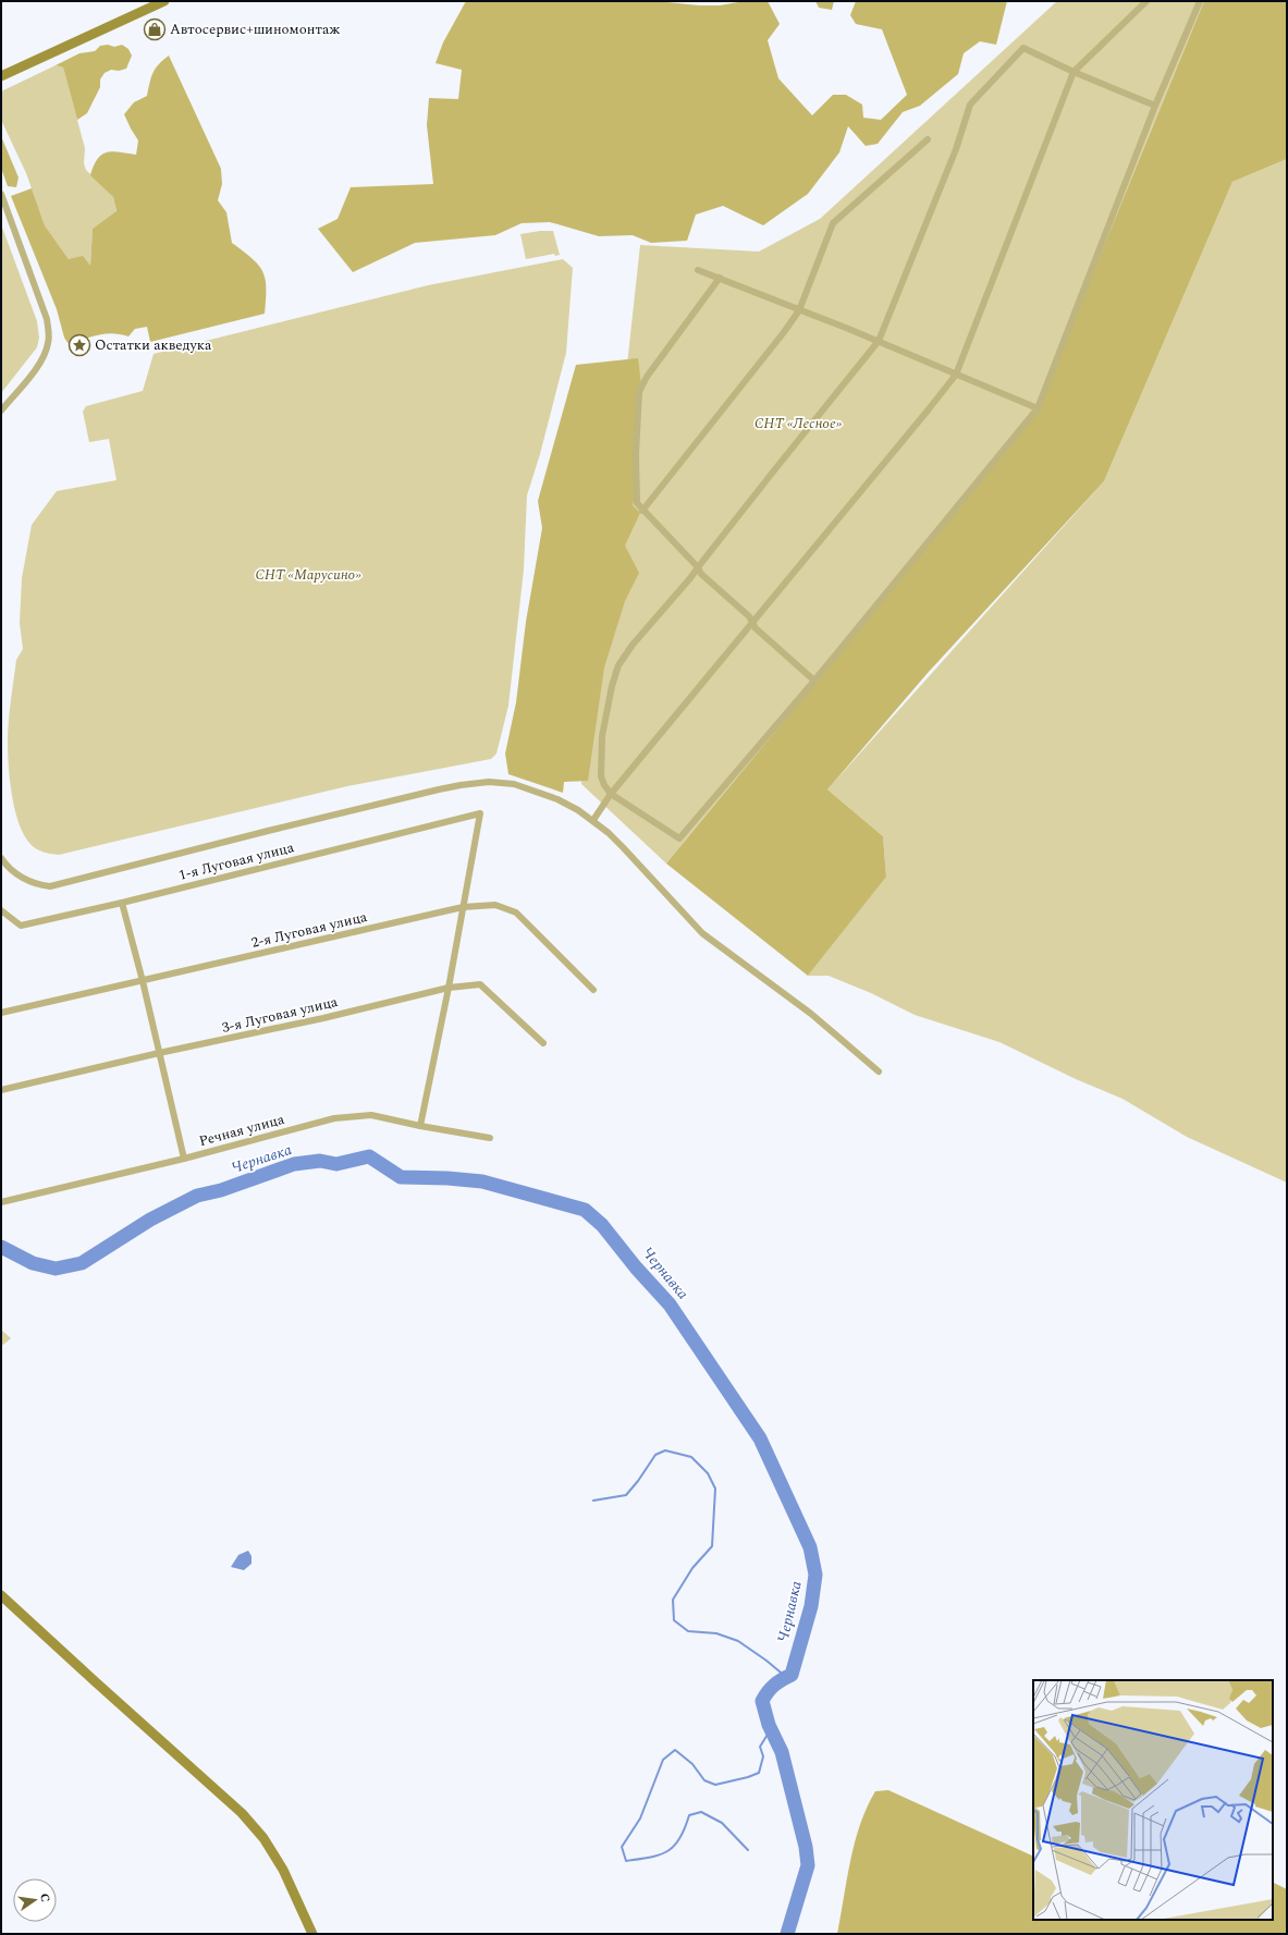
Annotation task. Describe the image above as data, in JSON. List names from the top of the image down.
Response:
{
  "streets": {
    "street": [
      "1-я Луговая улица",
      "2-я Луговая улица",
      "3-я Луговая улица",
      "Речная улица"
    ]
  },
  "crossings": [
    ["1-я Луговая улица", "2-я Луговая улица"]
  ],
  "water": ["Чернавка"],
  "parks": ["СНТ «Лесное»", "СНТ «Марусино»"],
  "places": {
    "shop": ["Автосервис+шиномонтаж"],
    "place": ["Остатки акведука"]
  },
  "north": "right"
}
